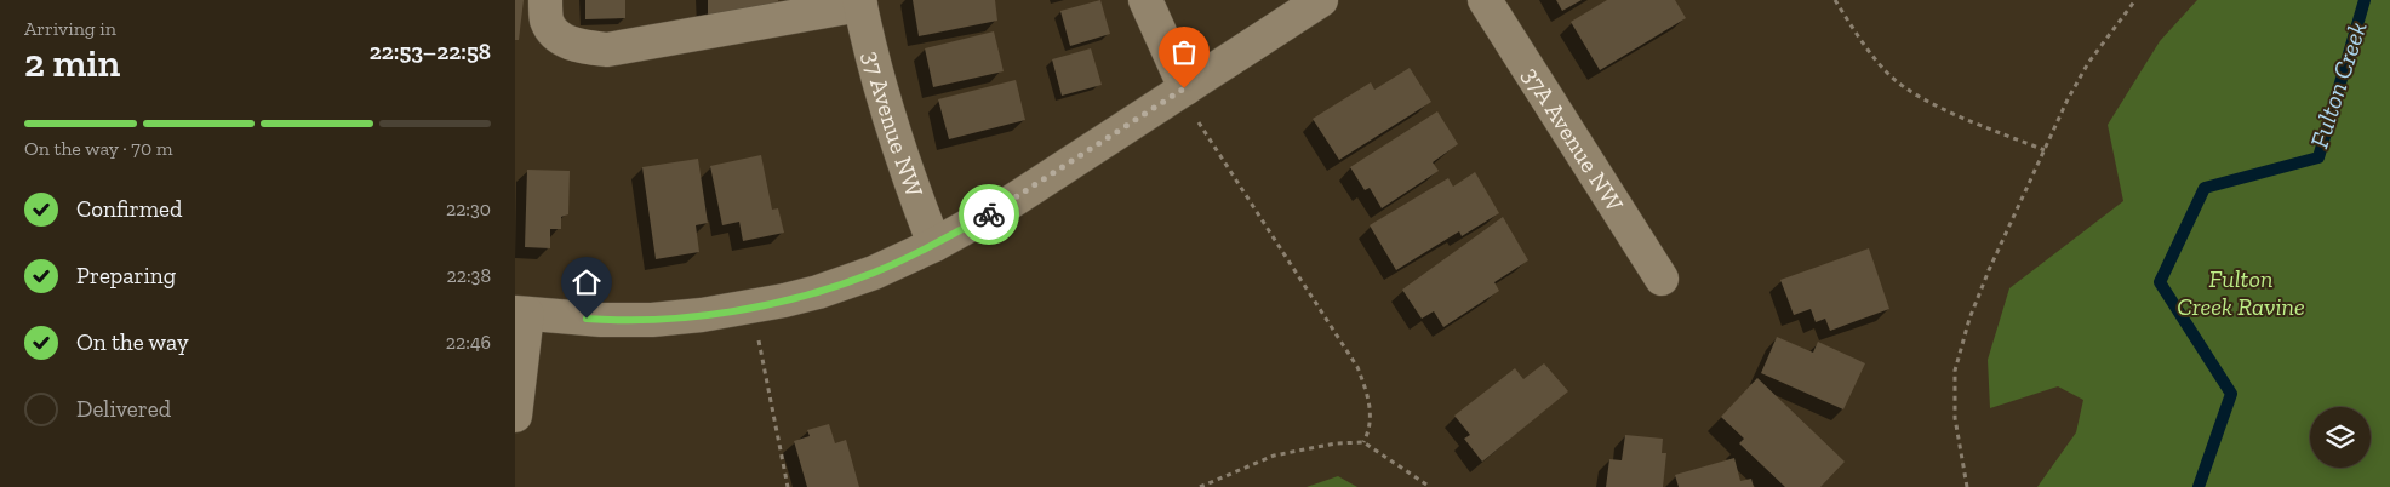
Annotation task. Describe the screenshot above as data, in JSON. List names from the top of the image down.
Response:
{
  "streets": {
    "street": ["37 Avenue NW", "37A Avenue NW"]
  },
  "water": ["Fulton Creek"],
  "parks": ["Fulton Creek Ravine"],
  "page": {
    "heading": ["2 min", "Arriving in", "22:53–22:58"],
    "bar": "On the way · 70 m",
    "list": [
      ["Confirmed", "22:30"],
      ["Preparing", "22:38"],
      ["On the way", "22:46"],
      "Delivered"
    ]
  }
}
